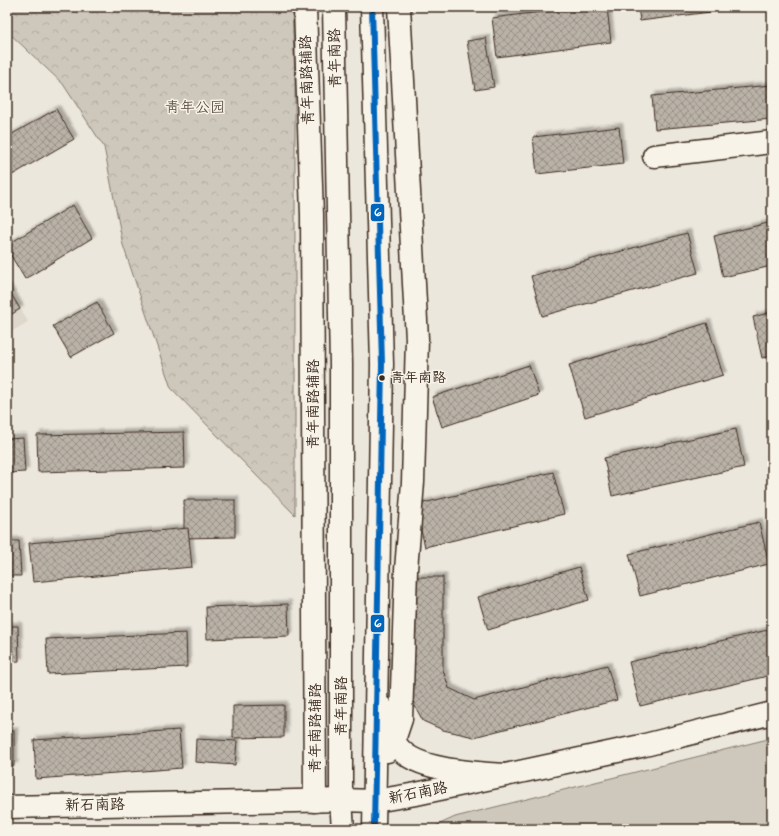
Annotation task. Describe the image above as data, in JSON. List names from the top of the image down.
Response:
{
  "streets": {
    "main road": ["青年南路", "青年南路辅路", "新石南路"]
  },
  "crossings": [
    ["青年南路", "新石南路"],
    ["青年南路辅路", "新石南路"]
  ],
  "parks": ["青年公园"],
  "places": ["青年南路"],
  "lines": ["transit line 6"]
}
